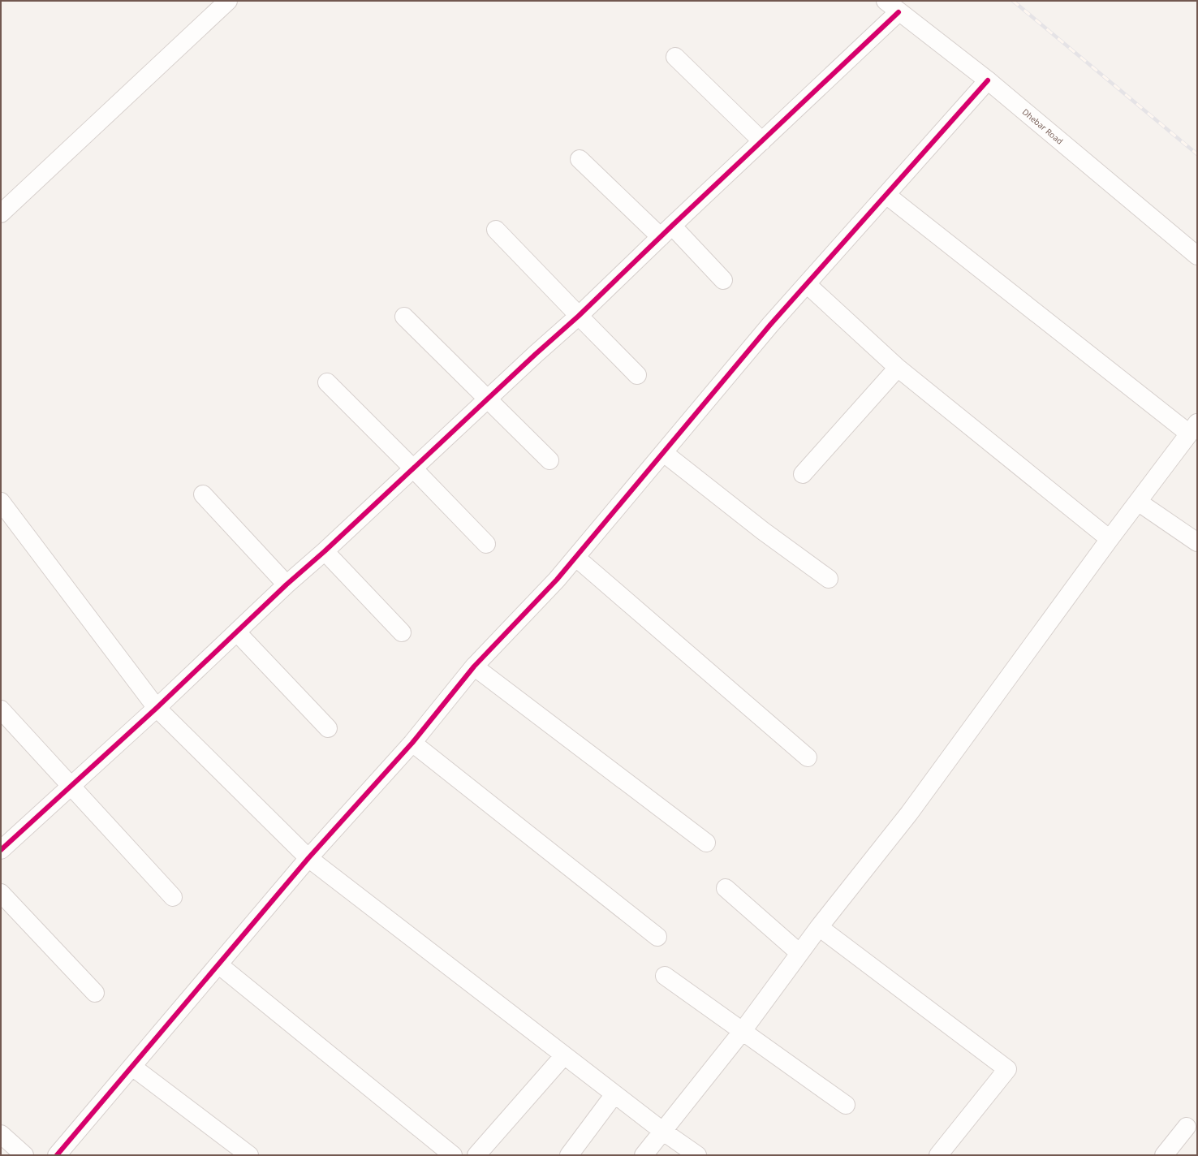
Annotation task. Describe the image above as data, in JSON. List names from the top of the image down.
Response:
{
  "streets": {
    "street": ["Dhebar Road"]
  }
}
